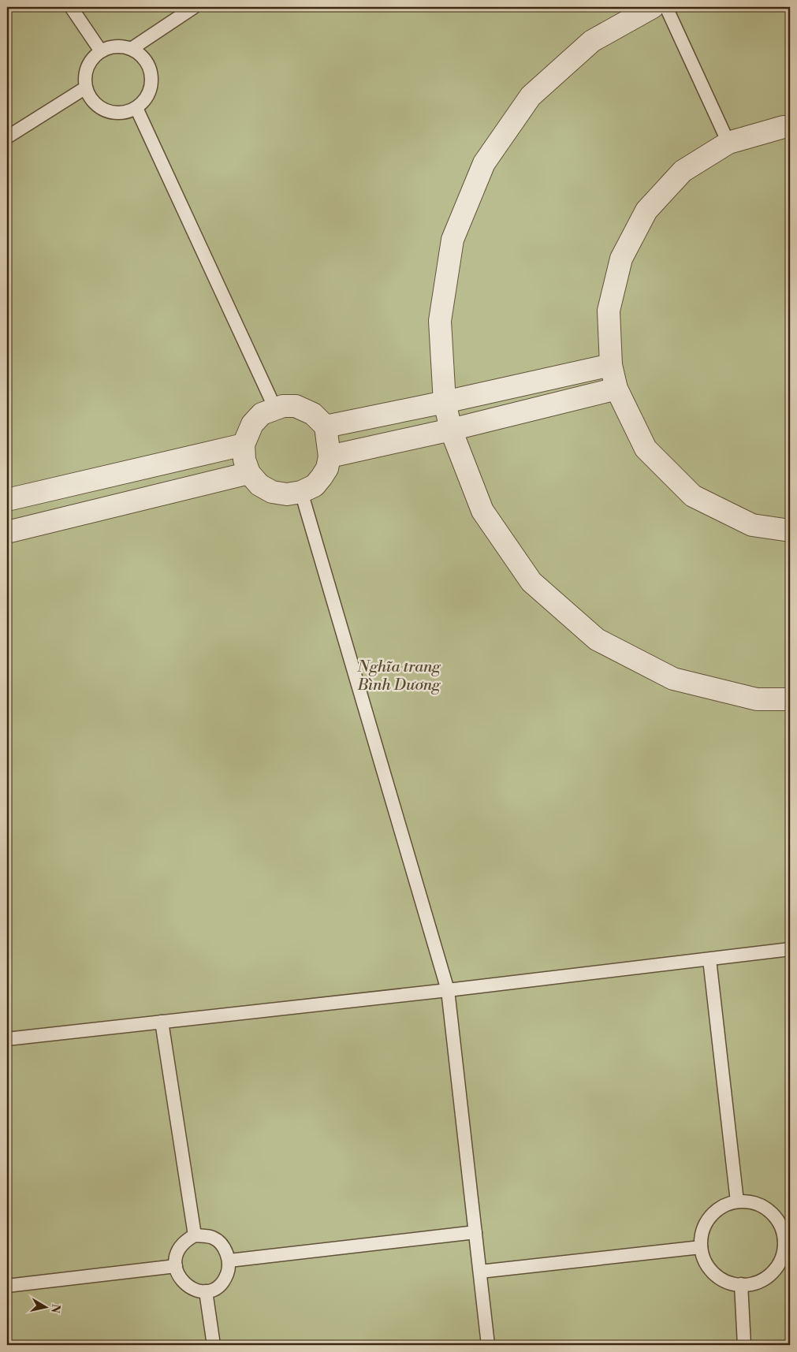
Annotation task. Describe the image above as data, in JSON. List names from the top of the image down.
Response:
{
  "parks": ["Nghĩa trang Bình Dương"],
  "north": "right"
}
